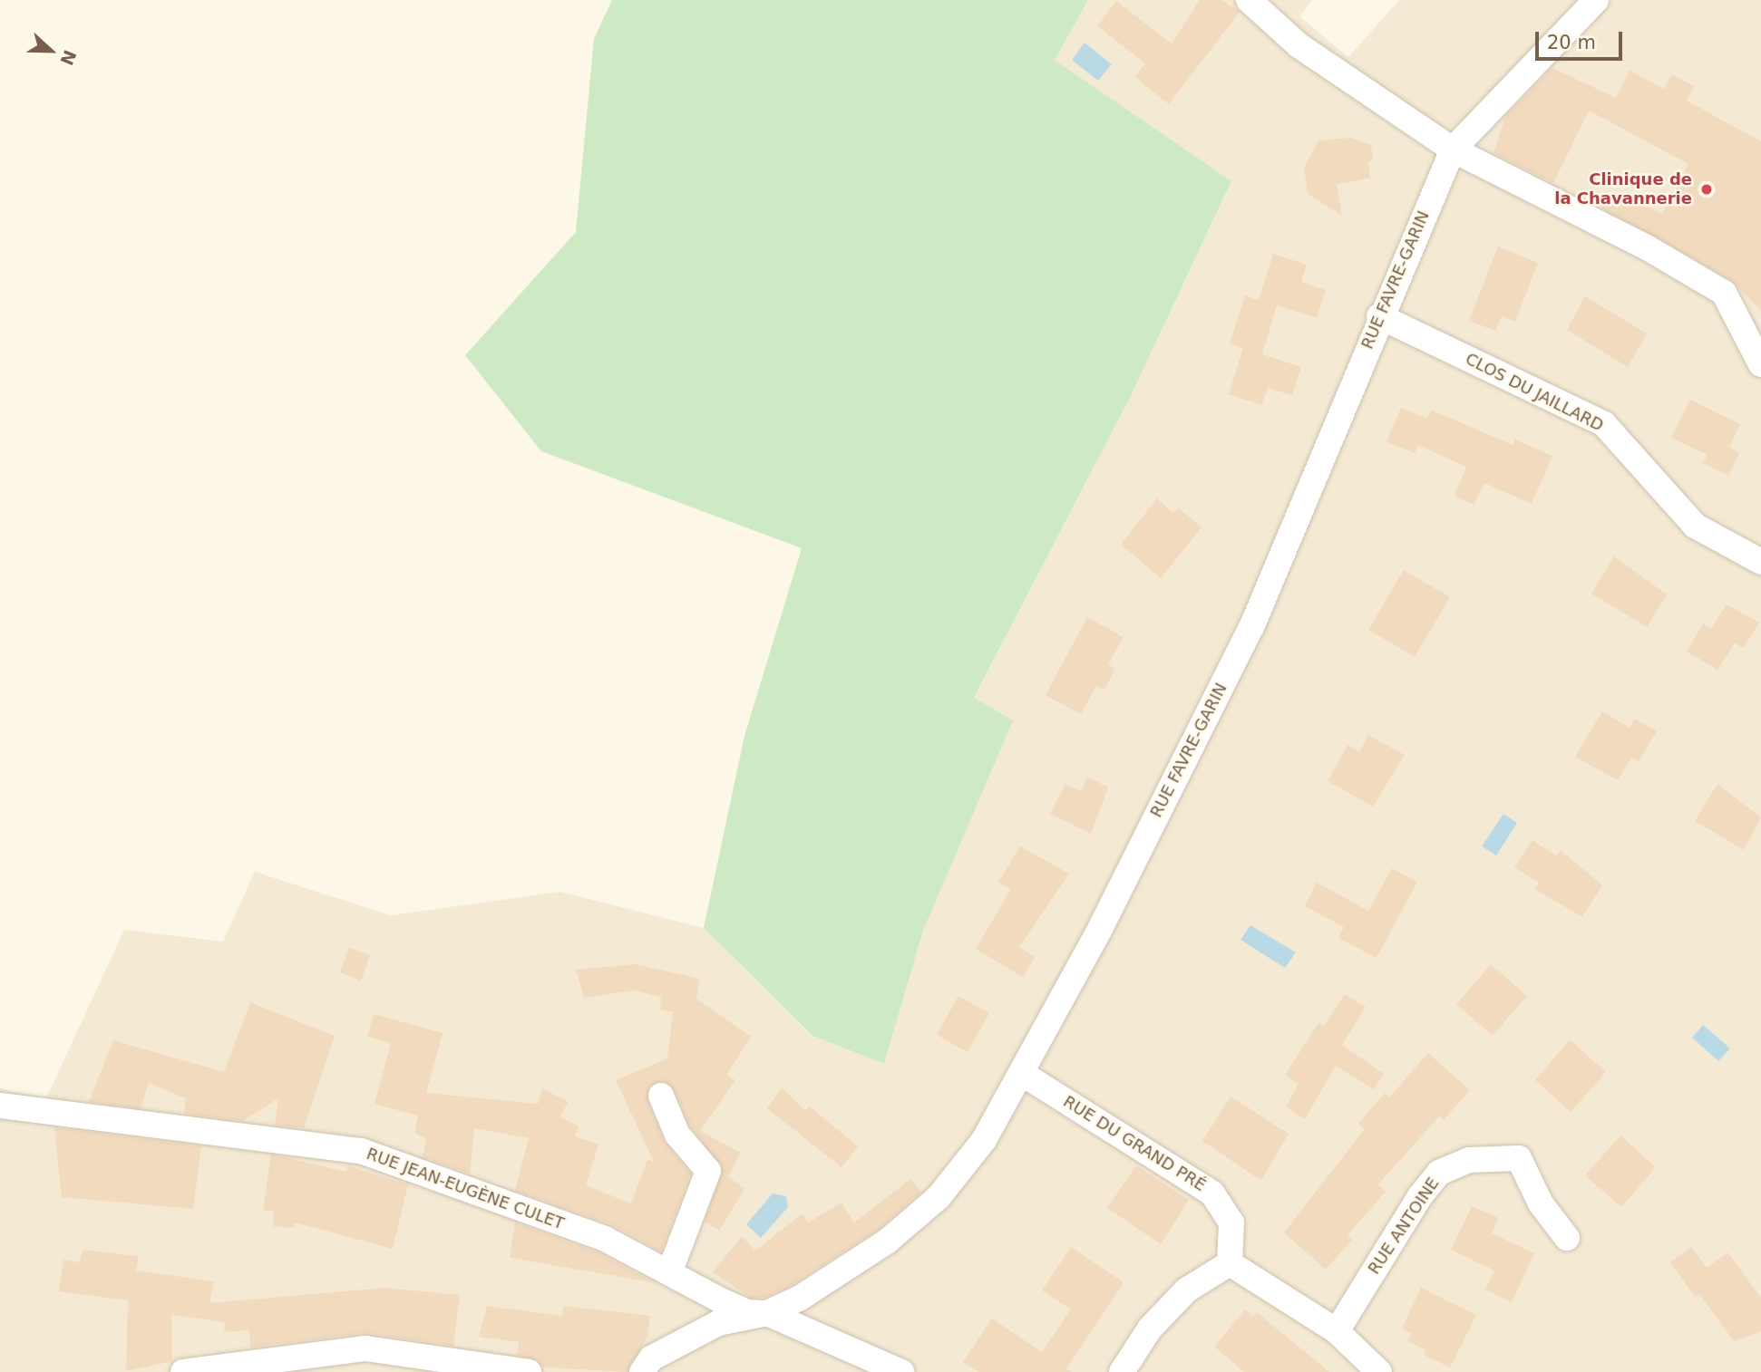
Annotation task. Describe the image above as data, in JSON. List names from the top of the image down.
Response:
{
  "streets": {
    "street": [
      "RUE FAVRE-GARIN",
      "CLOS DU JAILLARD",
      "RUE DU GRAND PRÉ",
      "RUE JEAN-EUGÈNE CULET",
      "RUE ANTOINE"
    ]
  },
  "crossings": [
    ["RUE FAVRE-GARIN", "CLOS DU JAILLARD"],
    ["RUE FAVRE-GARIN", "RUE DU GRAND PRÉ"],
    ["RUE FAVRE-GARIN", "RUE JEAN-EUGÈNE CULET"]
  ],
  "places": ["Clinique de la Chavannerie"],
  "scale_bar": "20 m",
  "north": "right"
}
